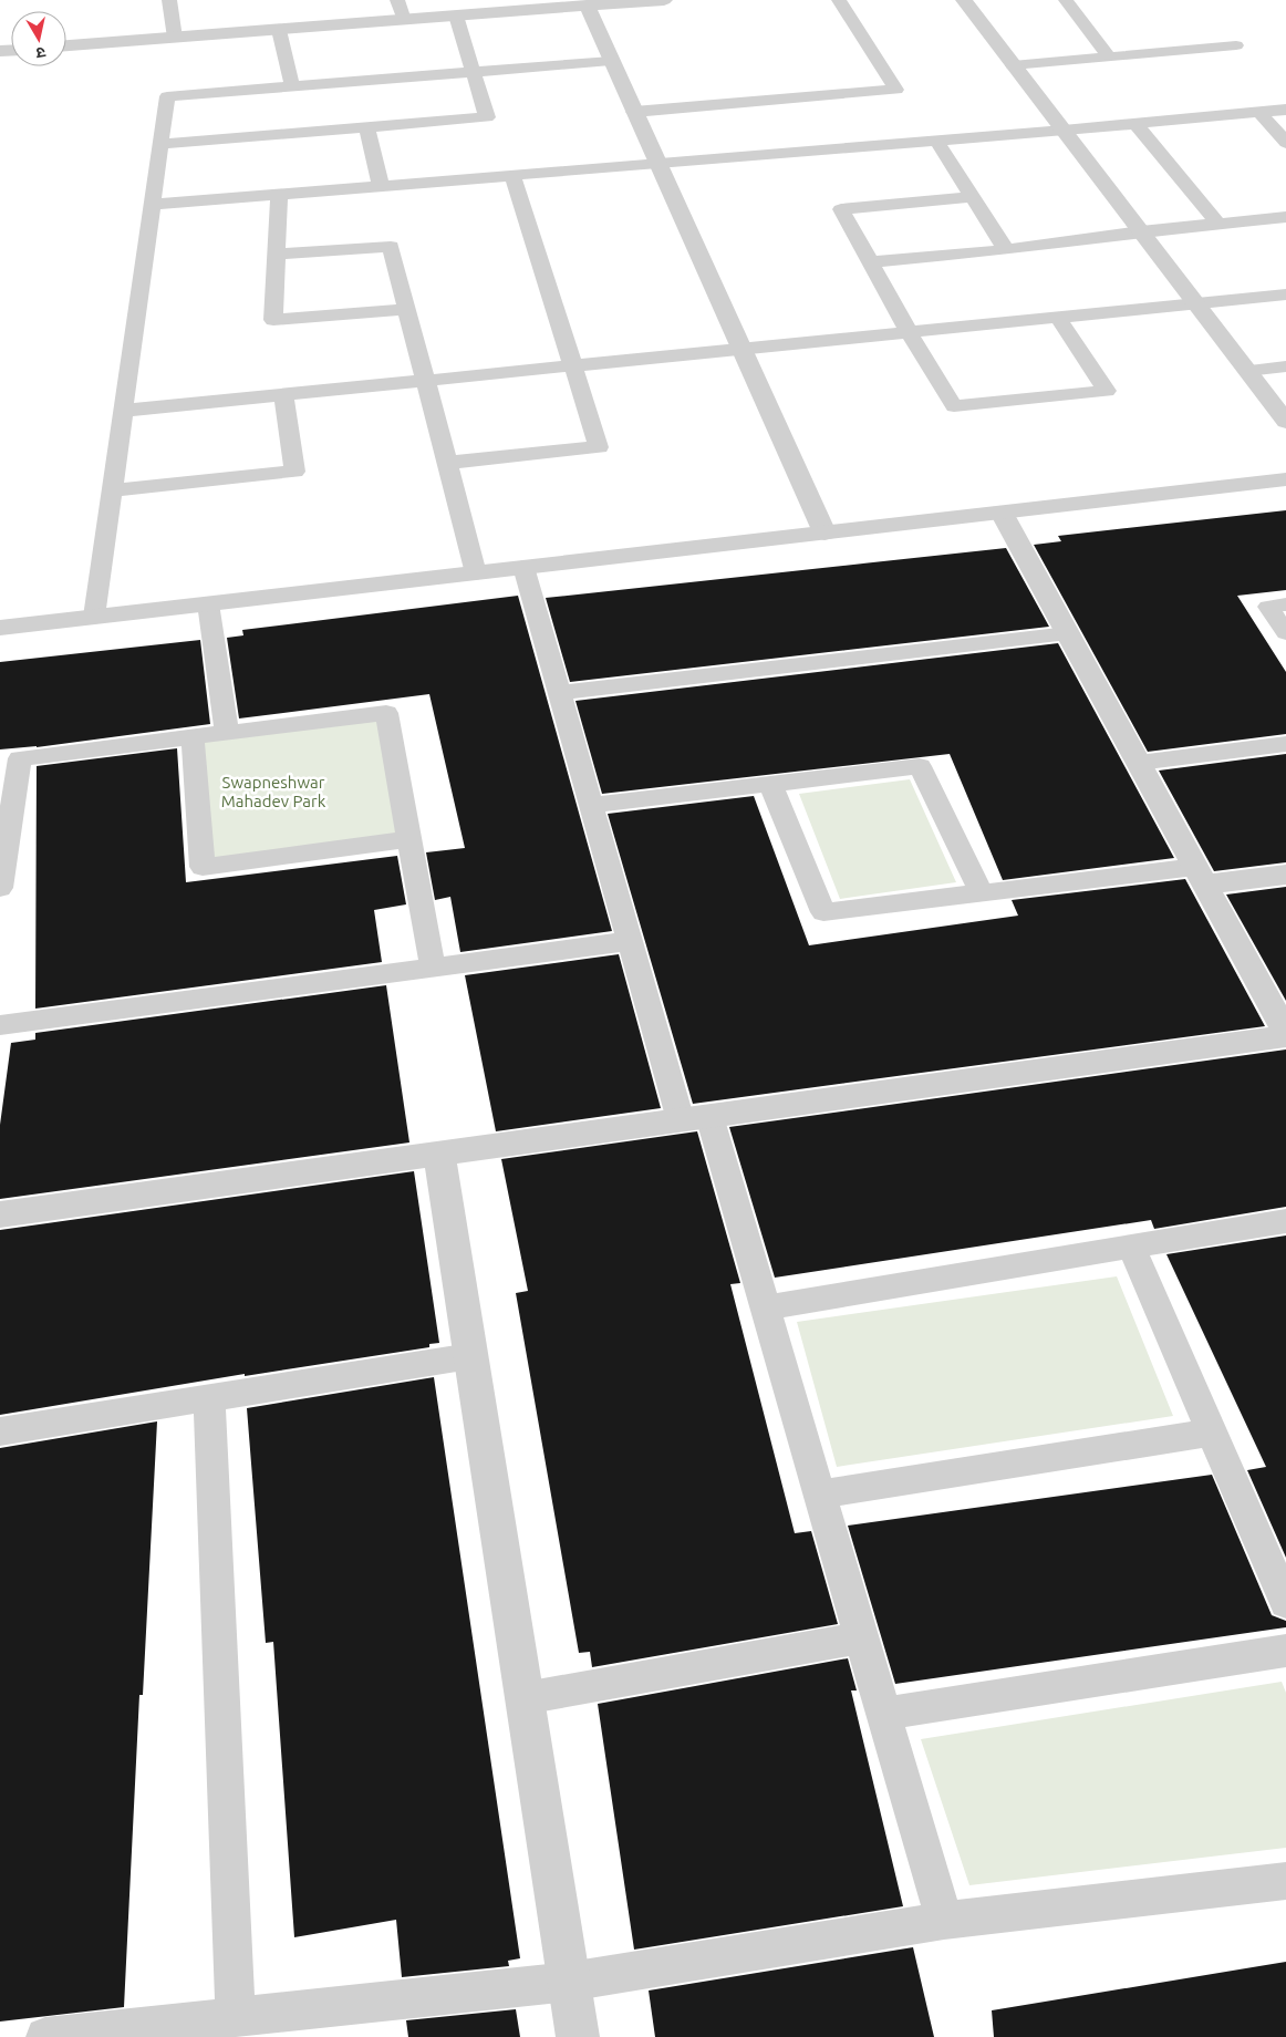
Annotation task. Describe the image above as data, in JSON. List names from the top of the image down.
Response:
{
  "parks": ["Swapneshwar Mahadev Park"],
  "north": "bottom"
}
